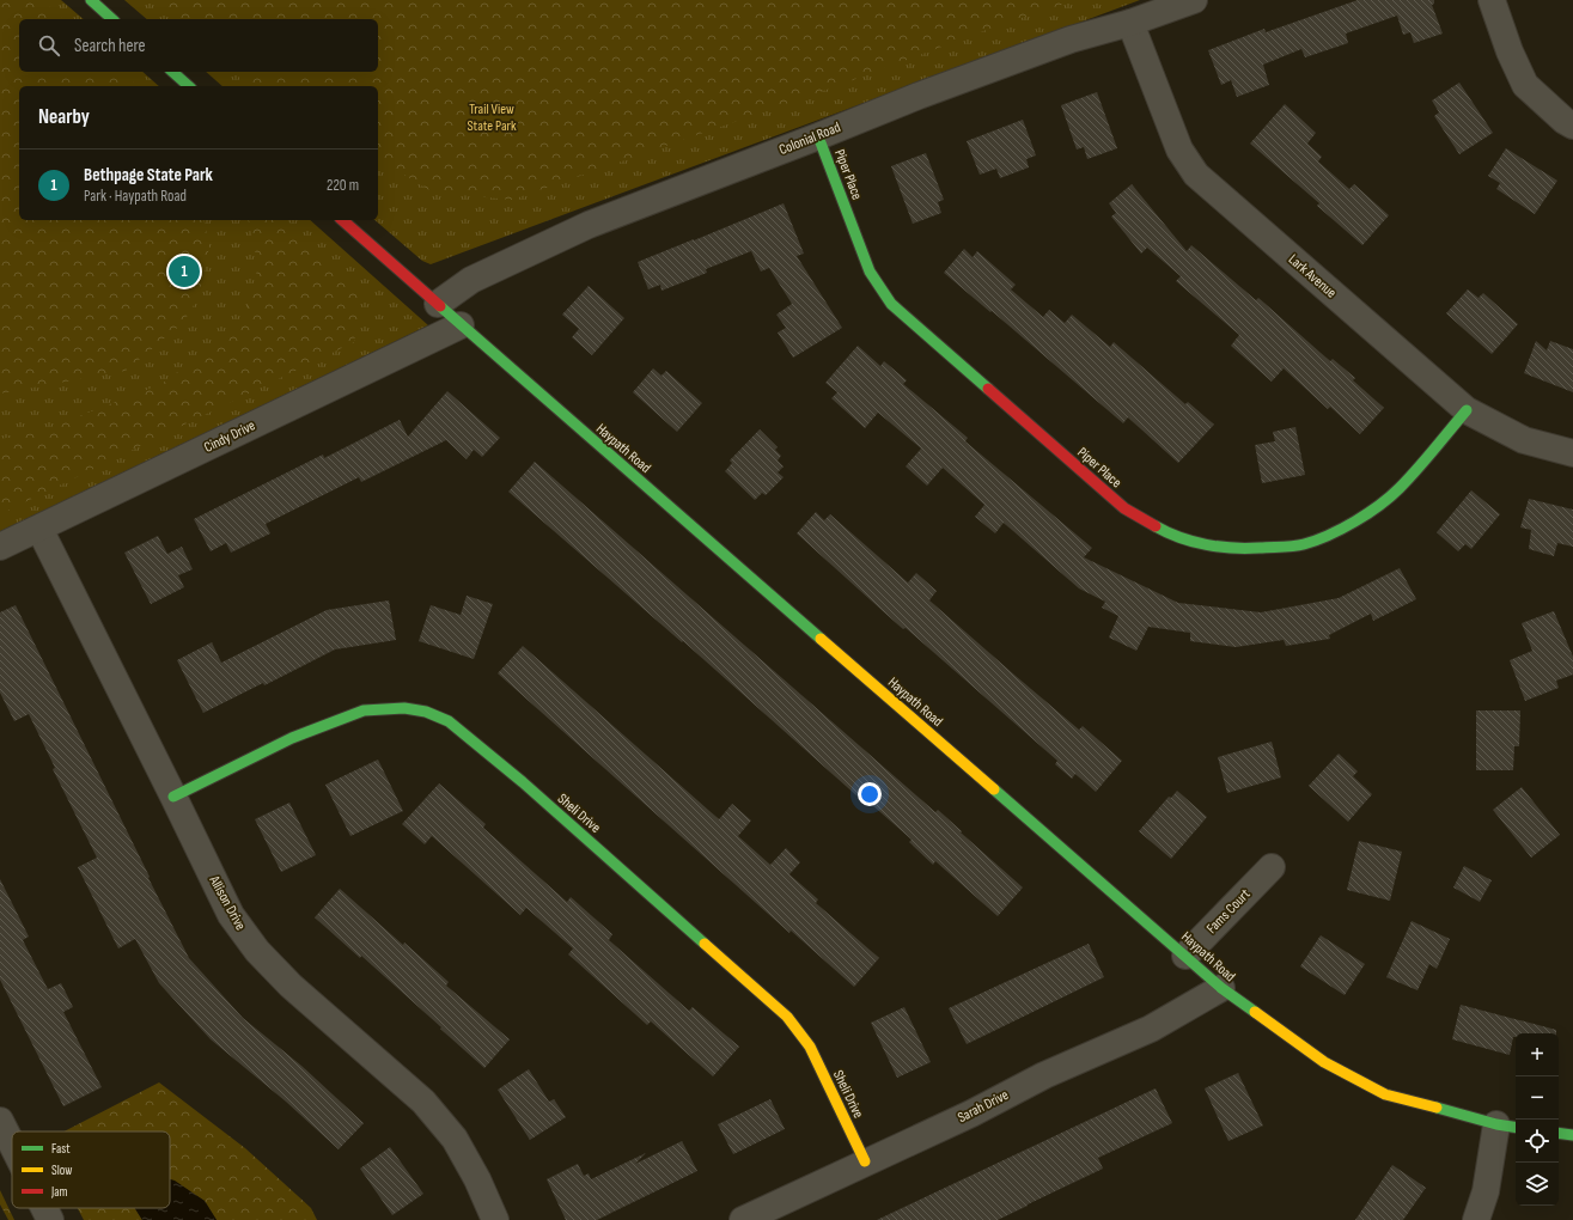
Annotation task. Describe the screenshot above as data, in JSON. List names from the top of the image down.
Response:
{
  "streets": {
    "street": [
      "Colonial Road",
      "Piper Place",
      "Lark Avenue",
      "Cindy Drive",
      "Haypath Road",
      "Sheli Drive",
      "Allison Drive",
      "Fams Court",
      "Sarah Drive"
    ]
  },
  "crossings": [
    ["Colonial Road", "Piper Place"],
    ["Colonial Road", "Lark Avenue"],
    ["Colonial Road", "Haypath Road"],
    ["Piper Place", "Lark Avenue"],
    ["Cindy Drive", "Haypath Road"],
    ["Cindy Drive", "Allison Drive"],
    ["Haypath Road", "Fams Court"],
    ["Haypath Road", "Sarah Drive"],
    ["Sheli Drive", "Allison Drive"],
    ["Sheli Drive", "Sarah Drive"]
  ],
  "parks": ["Trail View State Park"],
  "legend": ["Fast", "Slow", "Jam"],
  "page": {
    "search": "Search here",
    "heading": "Nearby",
    "list": [
      {
        "mark": "1",
        "name": "Bethpage State Park",
        "note": "Park · Haypath Road",
        "value": "220 m"
      }
    ],
    "pins": "1",
    "map_buttons": ["+", "−"]
  }
}
